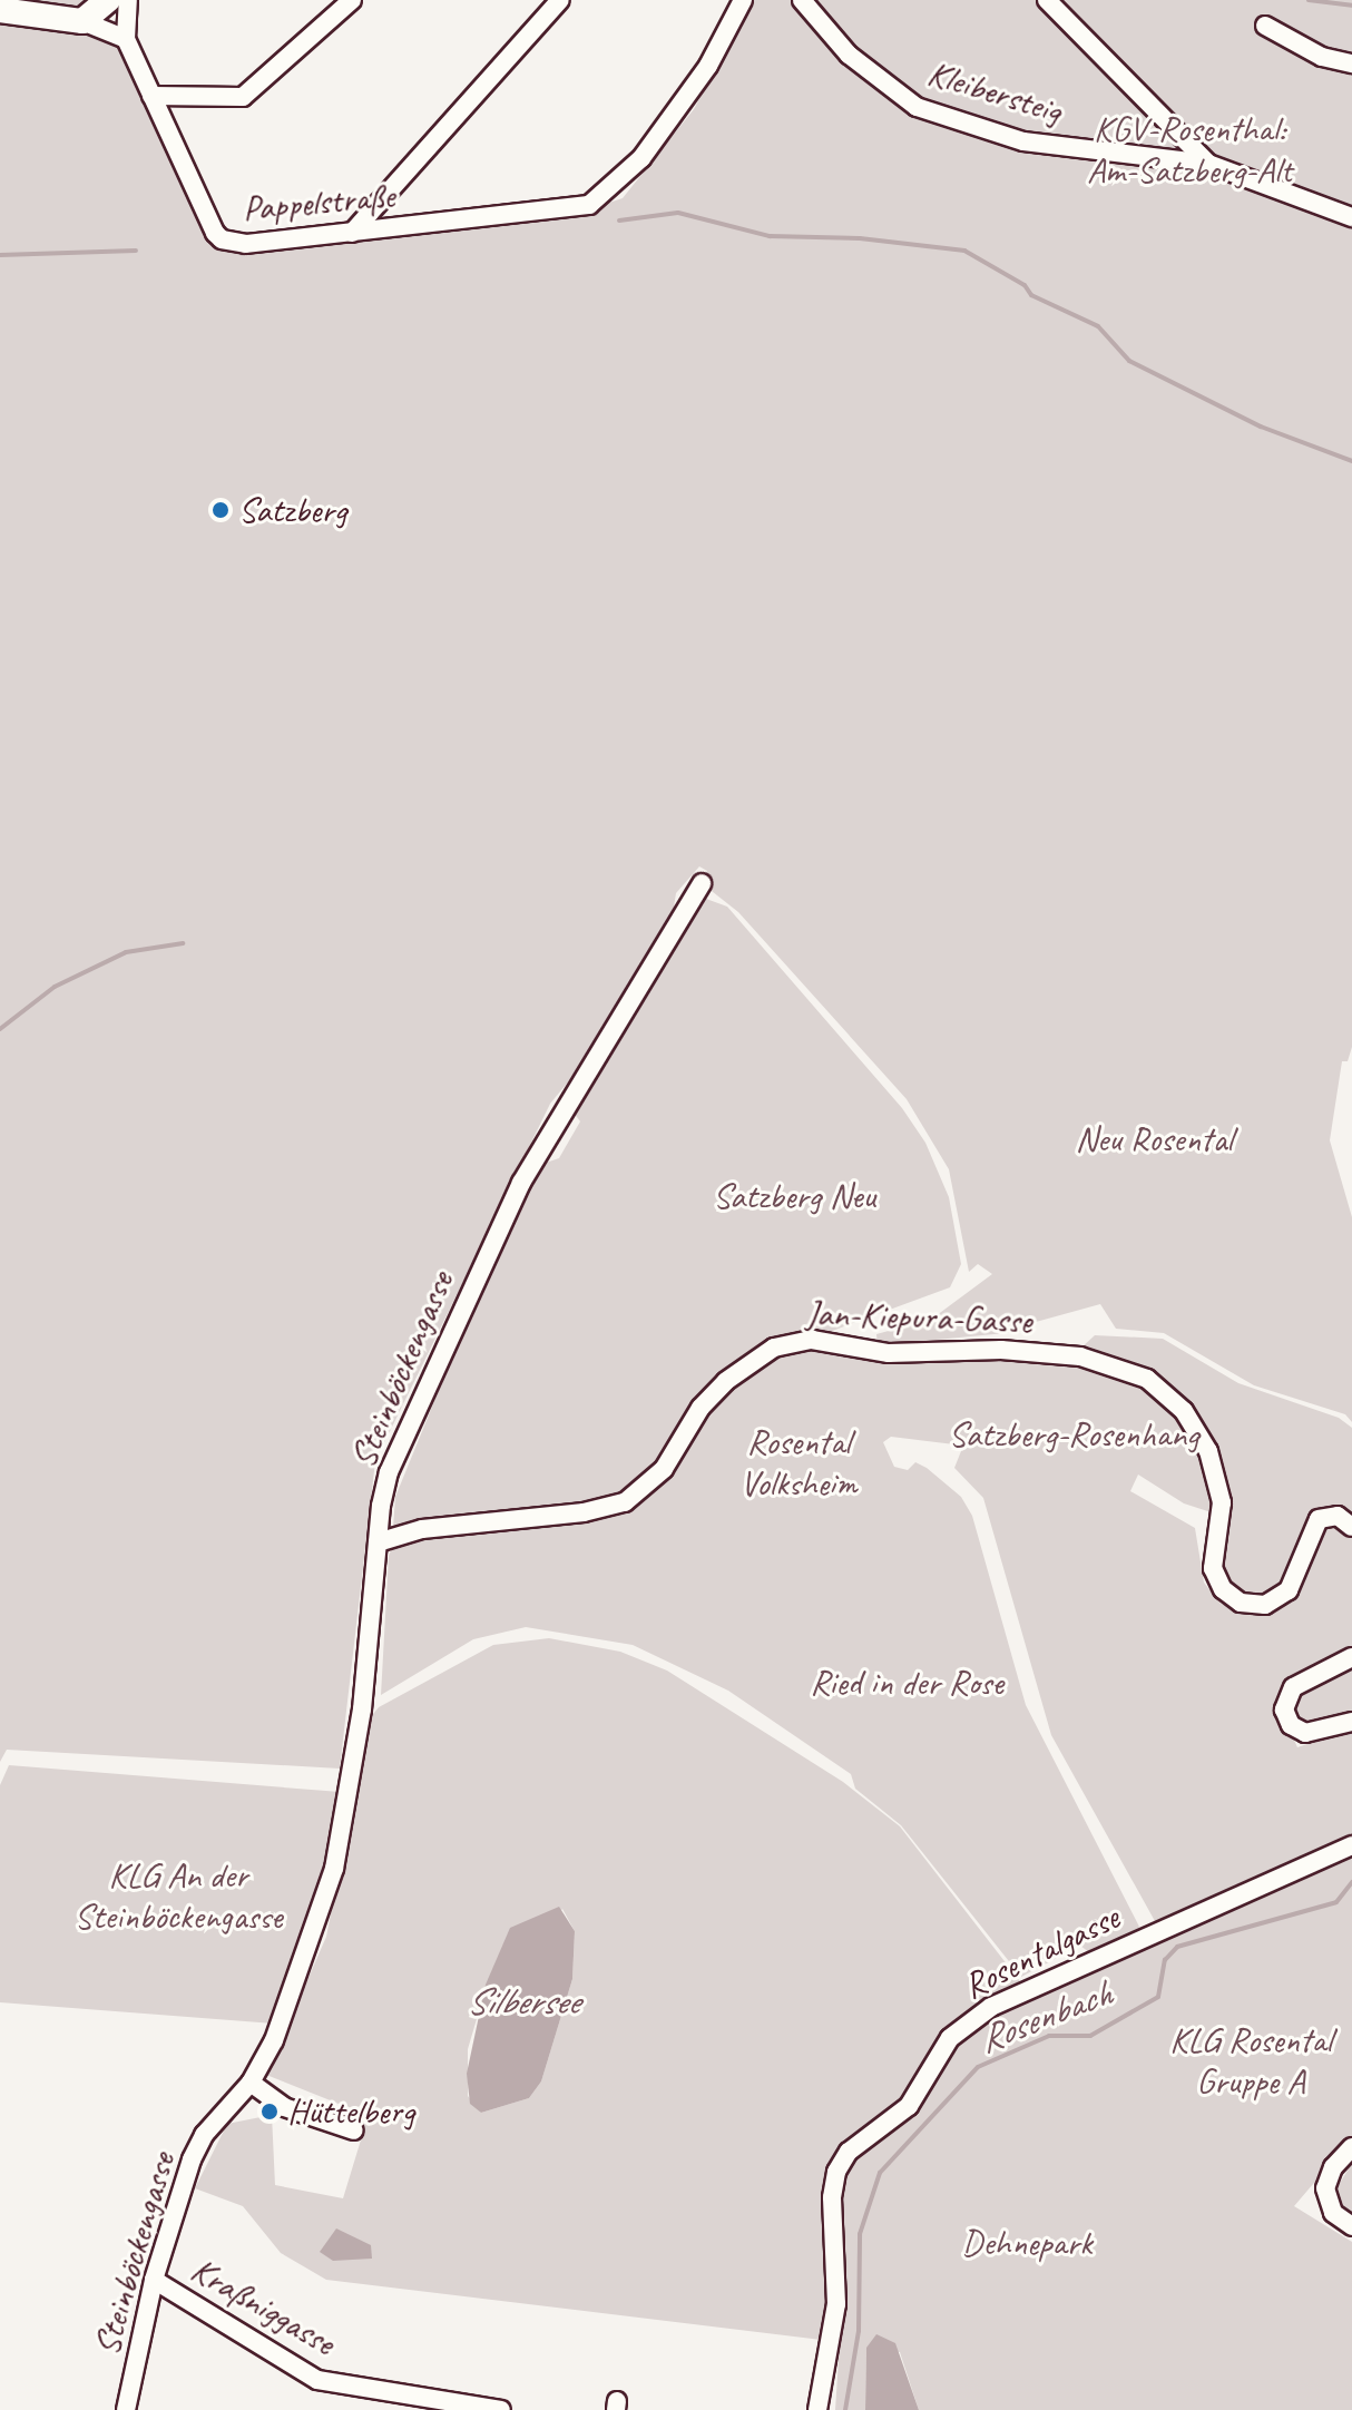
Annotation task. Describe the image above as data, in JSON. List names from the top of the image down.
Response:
{
  "streets": {
    "street": [
      "Kleibersteig",
      "Pappelstraße",
      "Jan-Kiepura-Gasse",
      "Steinböckengasse",
      "Rosentalgasse",
      "Kraßniggasse"
    ]
  },
  "crossings": [
    ["Jan-Kiepura-Gasse", "Steinböckengasse"],
    ["Steinböckengasse", "Kraßniggasse"]
  ],
  "water": ["Silbersee", "Rosenbach"],
  "parks": [
    "KGV-Rosenthal: Am-Satzberg-Alt",
    "Neu Rosental",
    "Satzberg Neu",
    "Satzberg-Rosenhang",
    "Rosental Volksheim",
    "Ried in der Rose",
    "KLG An der Steinböckengasse",
    "KLG Rosental Gruppe A",
    "Dehnepark"
  ],
  "places": ["Satzberg", "Hüttelberg"]
}
